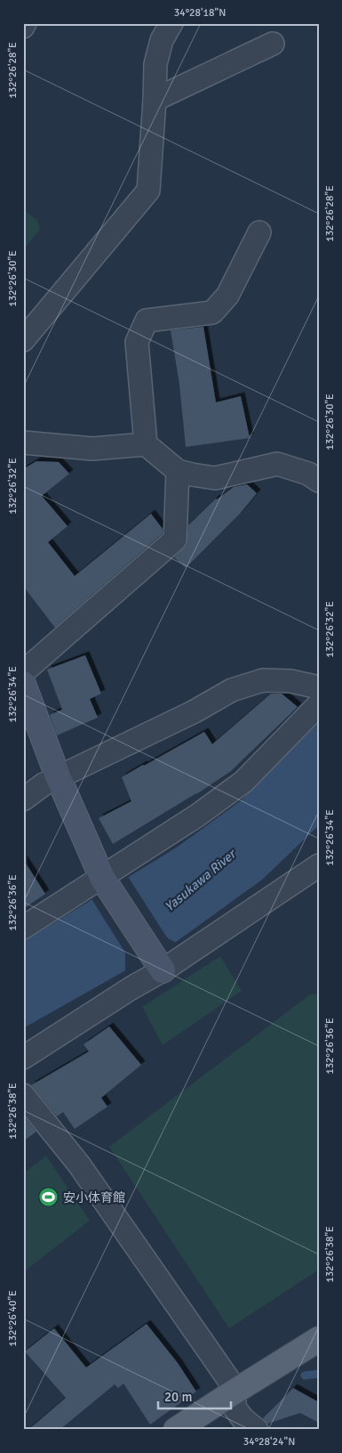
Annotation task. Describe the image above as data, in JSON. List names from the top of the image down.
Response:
{
  "water": ["Yasukawa River"],
  "places": {
    "sports": ["安小体育館"]
  },
  "scale_bar": "20 m",
  "coordinates": [
    "34°28'18\"N",
    "132°26'28\"E",
    "132°26'30\"E",
    "132°26'32\"E",
    "132°26'34\"E",
    "132°26'36\"E",
    "132°26'38\"E",
    "132°26'40\"E",
    "34°28'24\"N"
  ]
}
